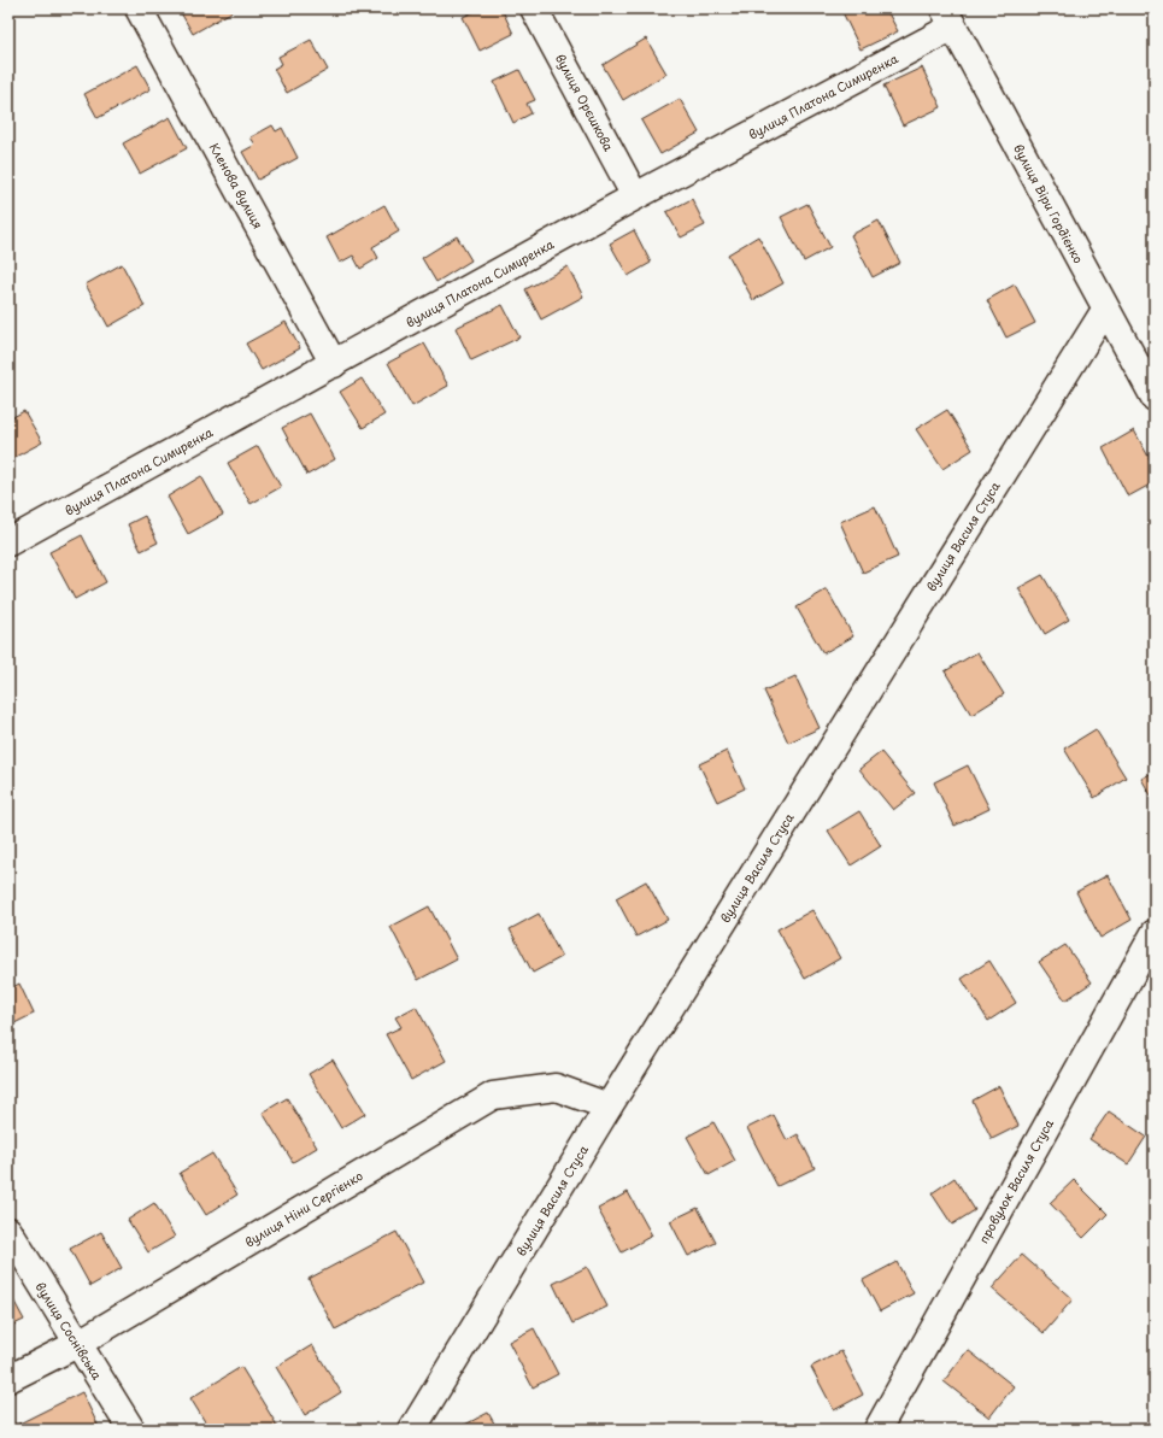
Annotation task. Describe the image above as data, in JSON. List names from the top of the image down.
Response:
{
  "streets": {
    "street": [
      "вулиця Платона Симиренка",
      "вулиця Орєшкова",
      "Кленова вулиця",
      "вулиця Віри Гордієнко",
      "вулиця Василя Стуса",
      "провулок Василя Стуса",
      "вулиця Ніни Сергієнко",
      "вулиця Соснівська"
    ]
  },
  "crossings": [
    ["вулиця Платона Симиренка", "вулиця Орєшкова"],
    ["вулиця Платона Симиренка", "Кленова вулиця"],
    ["вулиця Платона Симиренка", "вулиця Віри Гордієнко"],
    ["вулиця Віри Гордієнко", "вулиця Василя Стуса"],
    ["вулиця Василя Стуса", "вулиця Ніни Сергієнко"],
    ["вулиця Ніни Сергієнко", "вулиця Соснівська"]
  ]
}
